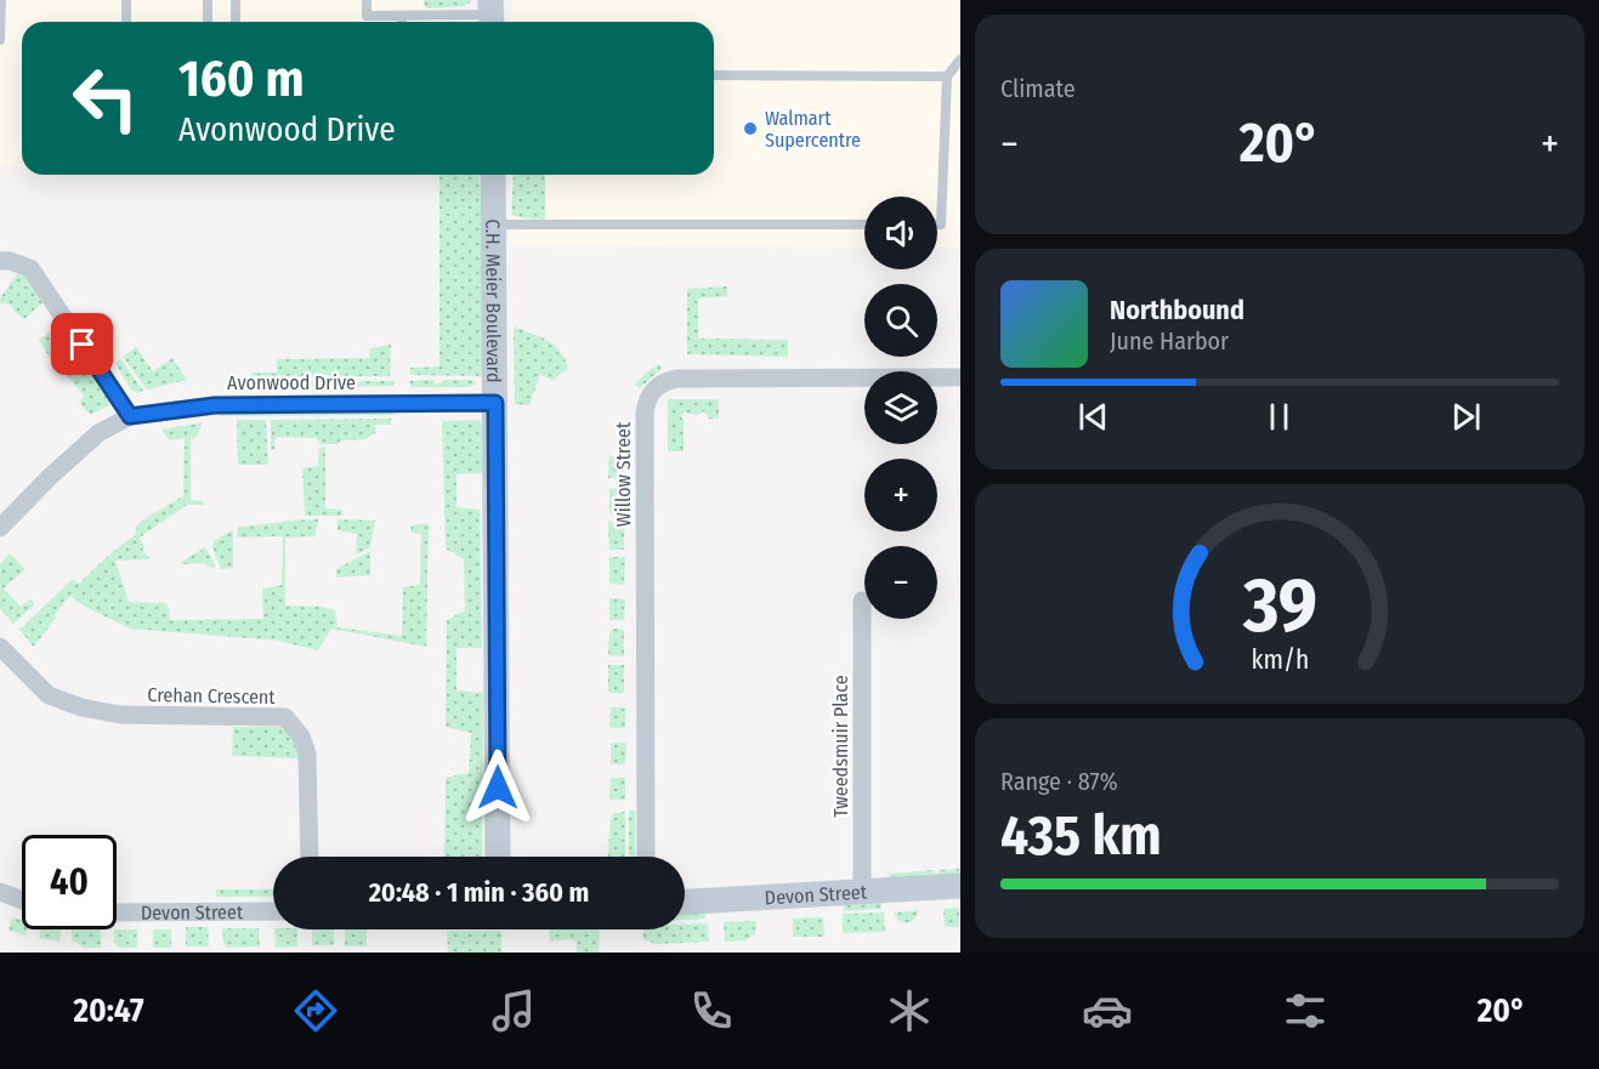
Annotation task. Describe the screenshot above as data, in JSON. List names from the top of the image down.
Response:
{
  "streets": {
    "street": [
      "C.H. Meier Boulevard",
      "Avonwood Drive",
      "Willow Street",
      "Crehan Crescent",
      "Tweedsmuir Place",
      "Devon Street"
    ]
  },
  "crossings": [
    ["C.H. Meier Boulevard", "Avonwood Drive"],
    ["Tweedsmuir Place", "Devon Street"]
  ],
  "places": ["Walmart Supercentre"],
  "page": {
    "tile": [
      "Climate",
      ["Range · 87%", "435 km"]
    ],
    "turn": ["160 m", "Avonwood Drive"],
    "heat": ["−", "20°", "+"],
    "map_buttons": ["+", "−"],
    "song": ["Northbound", "June Harbor"],
    "limit": "40",
    "trip": "20:48 · 1 min · 360 m",
    "tabs": ["20:47", "20°"],
    "gauge": ["39", "km/h"]
  }
}
